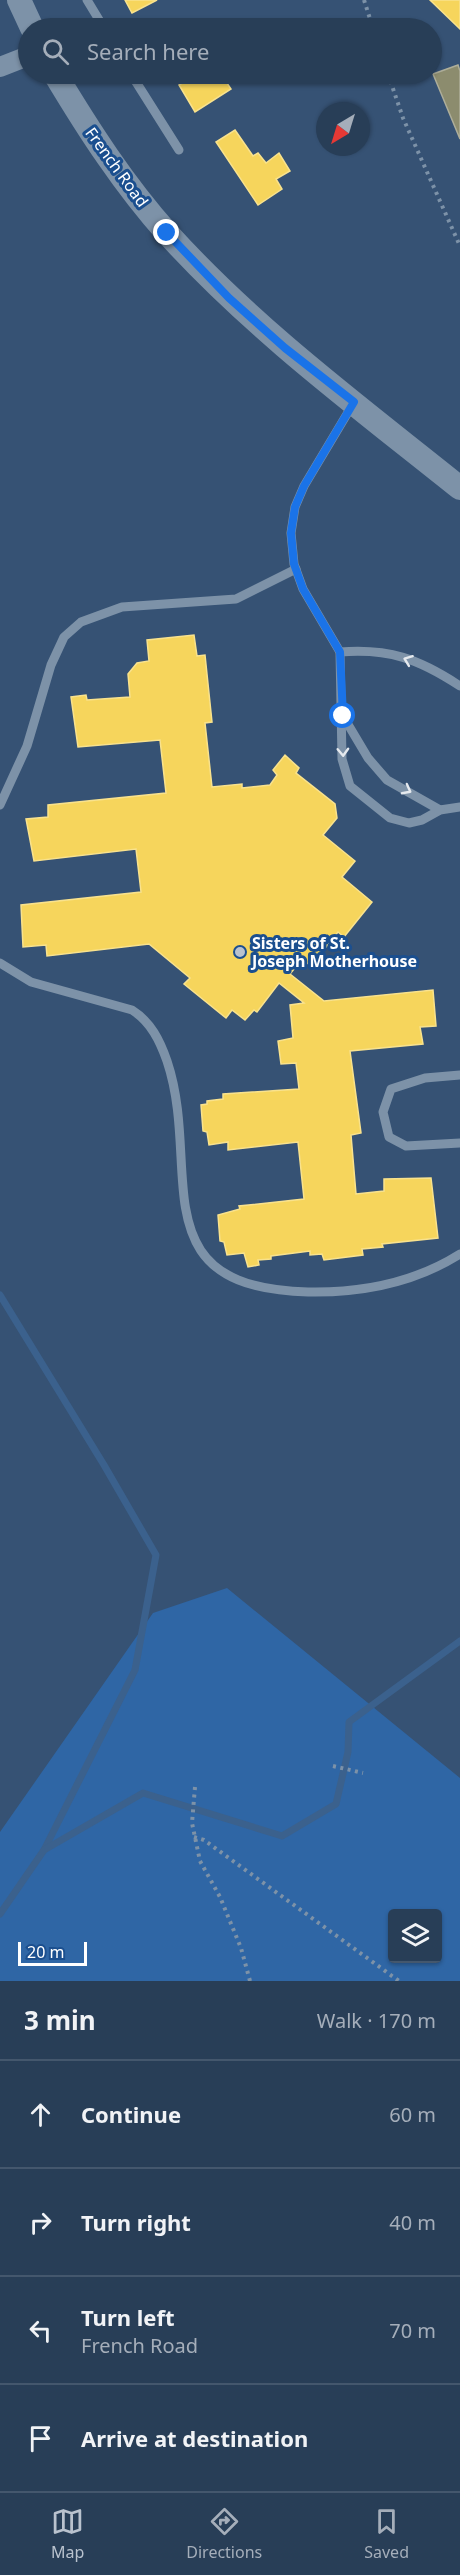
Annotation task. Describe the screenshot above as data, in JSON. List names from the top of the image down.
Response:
{
  "streets": {
    "street": ["French Road"]
  },
  "places": ["Sisters of St. Joseph Motherhouse"],
  "scale_bar": "20 m",
  "north": "bottom left",
  "page": {
    "search": "Search here",
    "scale": "20 m",
    "heading": ["3 min", "Walk · 170 m"],
    "list": [
      ["Continue", "60 m"],
      ["Turn right", "40 m"],
      ["Turn left", "French Road", "70 m"],
      "Arrive at destination"
    ],
    "nav": ["Map", "Directions", "Saved"]
  }
}
